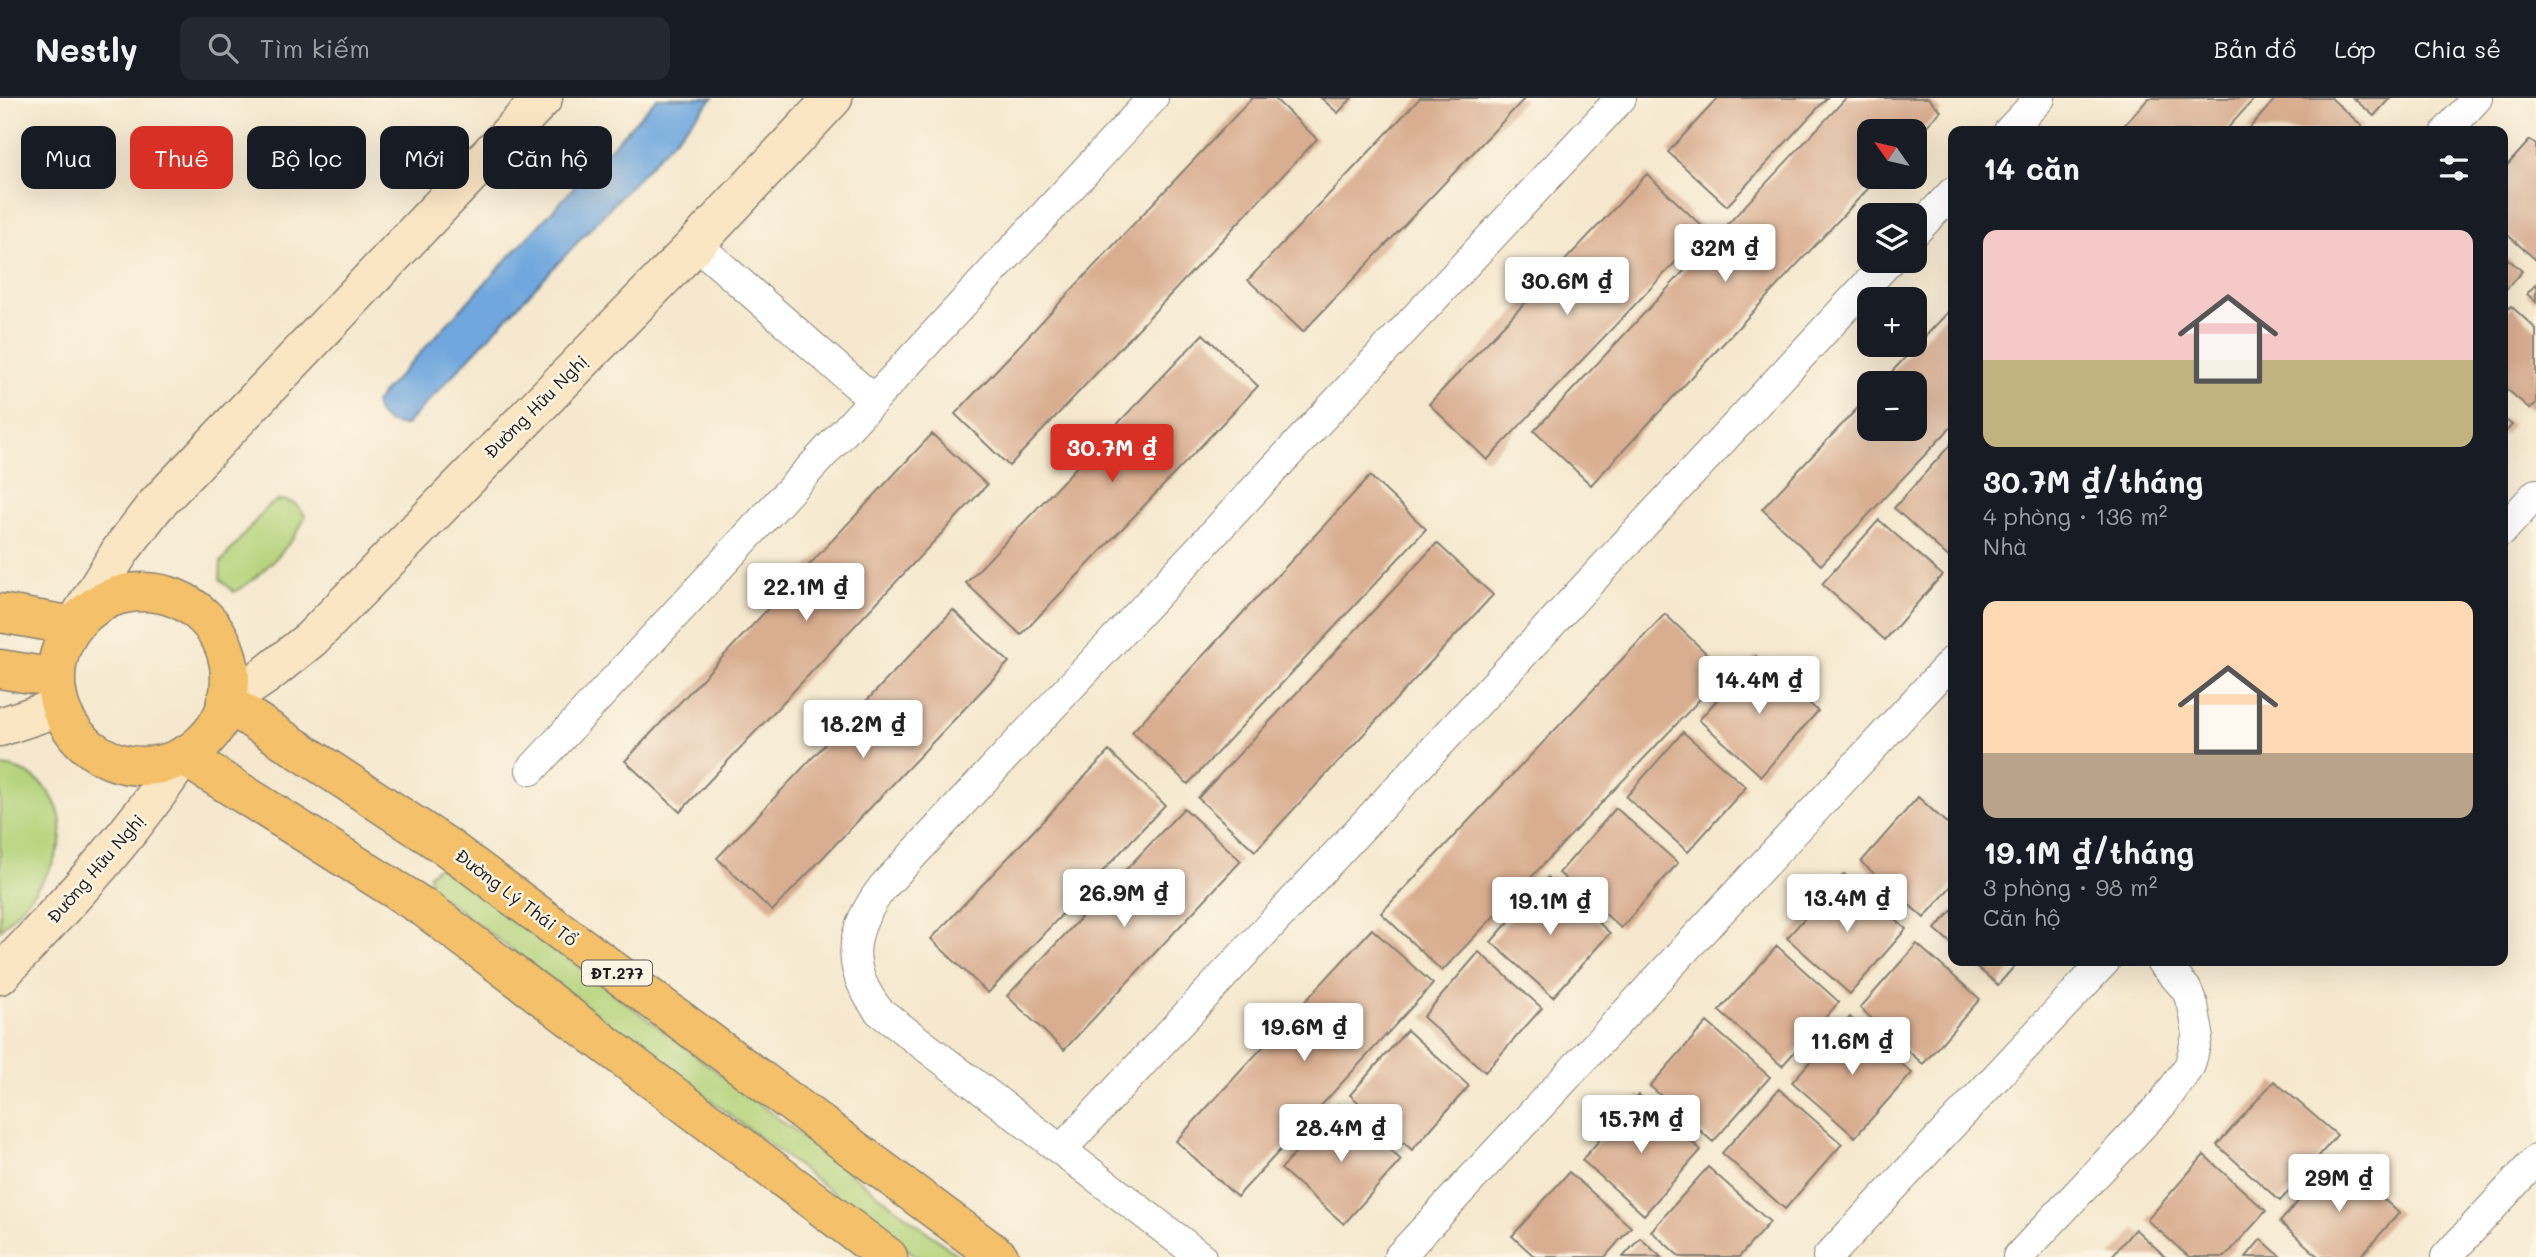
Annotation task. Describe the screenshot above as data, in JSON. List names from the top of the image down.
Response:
{
  "streets": {
    "main road": ["Đường Hữu Nghị", "Đường Lý Thái Tổ", "ĐT.277"]
  },
  "crossings": [
    ["Đường Hữu Nghị", "Đường Lý Thái Tổ"]
  ],
  "north": "top left",
  "page": {
    "header": "Nestly",
    "search": "Tìm kiếm",
    "nav": ["Bản đồ", "Lớp", "Chia sẻ"],
    "map_buttons": ["+", "−"],
    "chip": [
      "Mua",
      "Thuê",
      "Bộ lọc",
      "Mới",
      "Căn hộ"
    ],
    "heading": "14 căn",
    "list": [
      {
        "name": "30.7M ₫/tháng",
        "note": "4 phòng · 136 m² · Nhà"
      },
      {
        "name": "19.1M ₫/tháng",
        "note": "3 phòng · 98 m² · Căn hộ"
      }
    ],
    "price": [
      "32M ₫",
      "30.6M ₫",
      "30.7M ₫",
      "22.1M ₫",
      "14.4M ₫",
      "18.2M ₫",
      "26.9M ₫",
      "13.4M ₫",
      "19.1M ₫",
      "19.6M ₫",
      "11.6M ₫",
      "15.7M ₫",
      "28.4M ₫",
      "29M ₫"
    ]
  }
}
